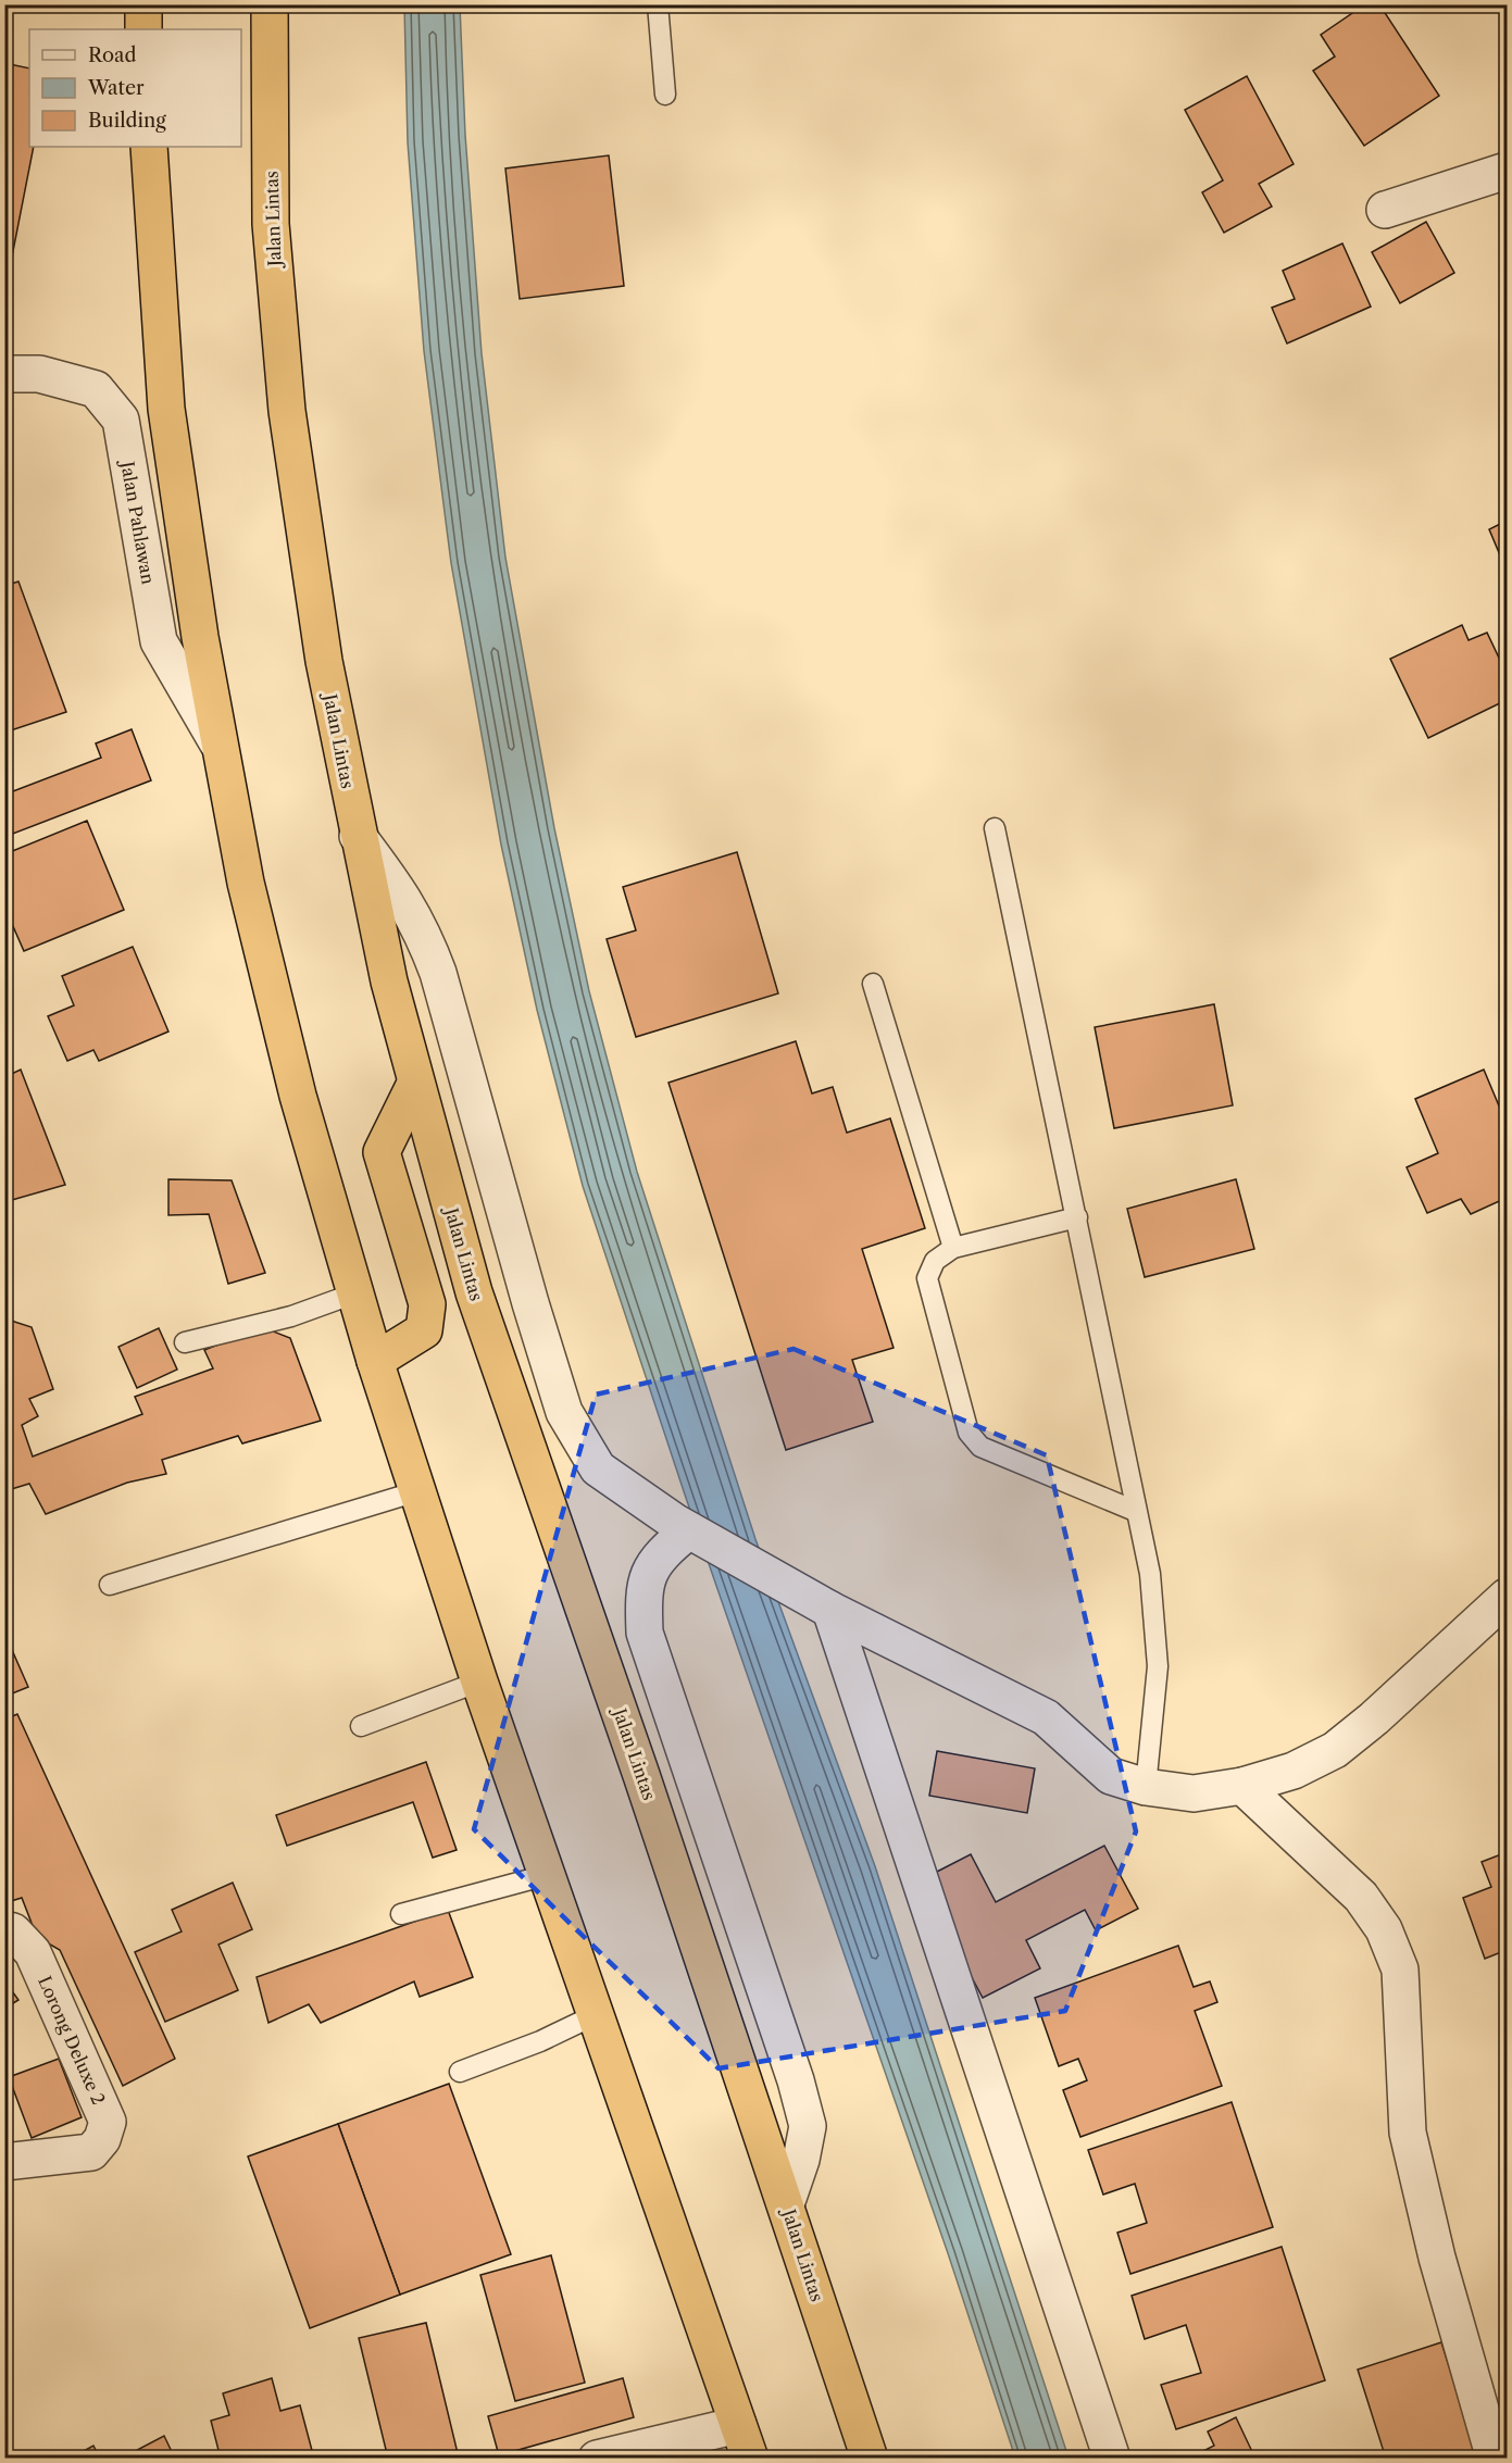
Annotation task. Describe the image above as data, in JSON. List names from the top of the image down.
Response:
{
  "streets": {
    "highway": ["Jalan Lintas"],
    "street": ["Jalan Pahlawan", "Lorong Deluxe 2"]
  },
  "legend": ["Road", "Water", "Building"]
}
